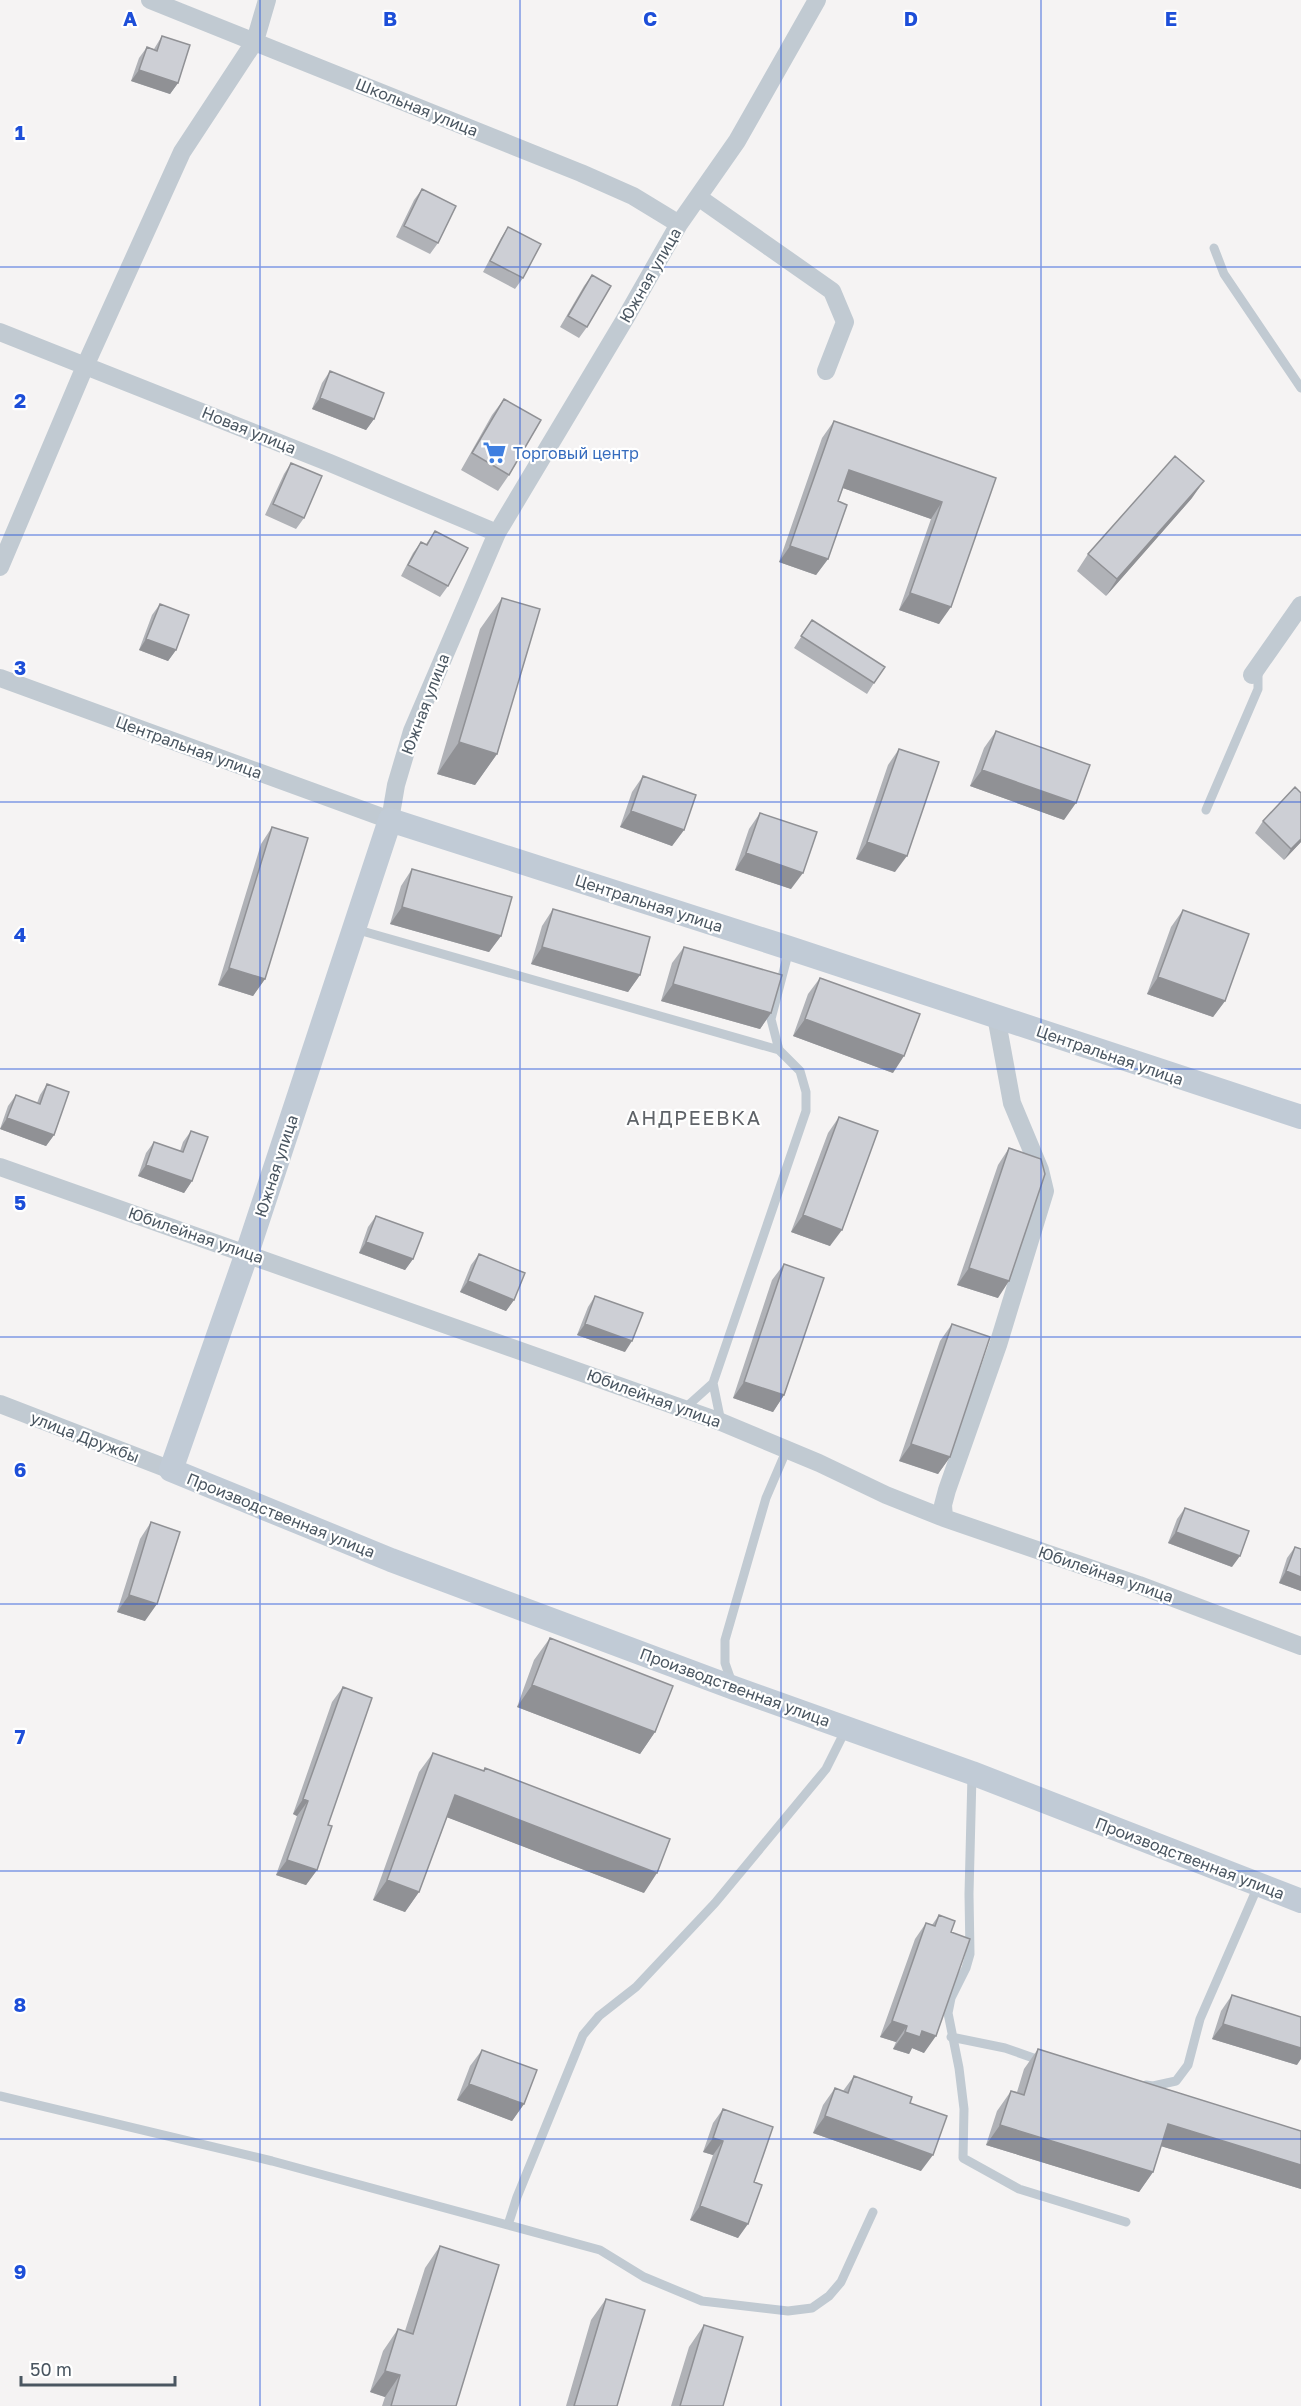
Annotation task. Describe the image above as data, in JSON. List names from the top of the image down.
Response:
{
  "streets": {
    "street": [
      "Школьная улица",
      "Южная улица",
      "Новая улица",
      "Центральная улица",
      "Юбилейная улица",
      "улица Дружбы",
      "Производственная улица"
    ]
  },
  "crossings": [
    ["Школьная улица", "Южная улица"],
    ["Южная улица", "Новая улица"],
    ["Южная улица", "Центральная улица"],
    ["Южная улица", "Юбилейная улица"],
    ["Южная улица", "улица Дружбы"],
    ["Южная улица", "Производственная улица"],
    ["улица Дружбы", "Производственная улица"]
  ],
  "districts": ["АНДРЕЕВКА"],
  "places": {
    "supermarket": ["Торговый центр"]
  },
  "scale_bar": "50 m",
  "grid": {
    "columns": [
      "A",
      "B",
      "C",
      "D",
      "E"
    ],
    "rows": [
      "1",
      "2",
      "3",
      "4",
      "5",
      "6",
      "7",
      "8",
      "9"
    ]
  }
}
